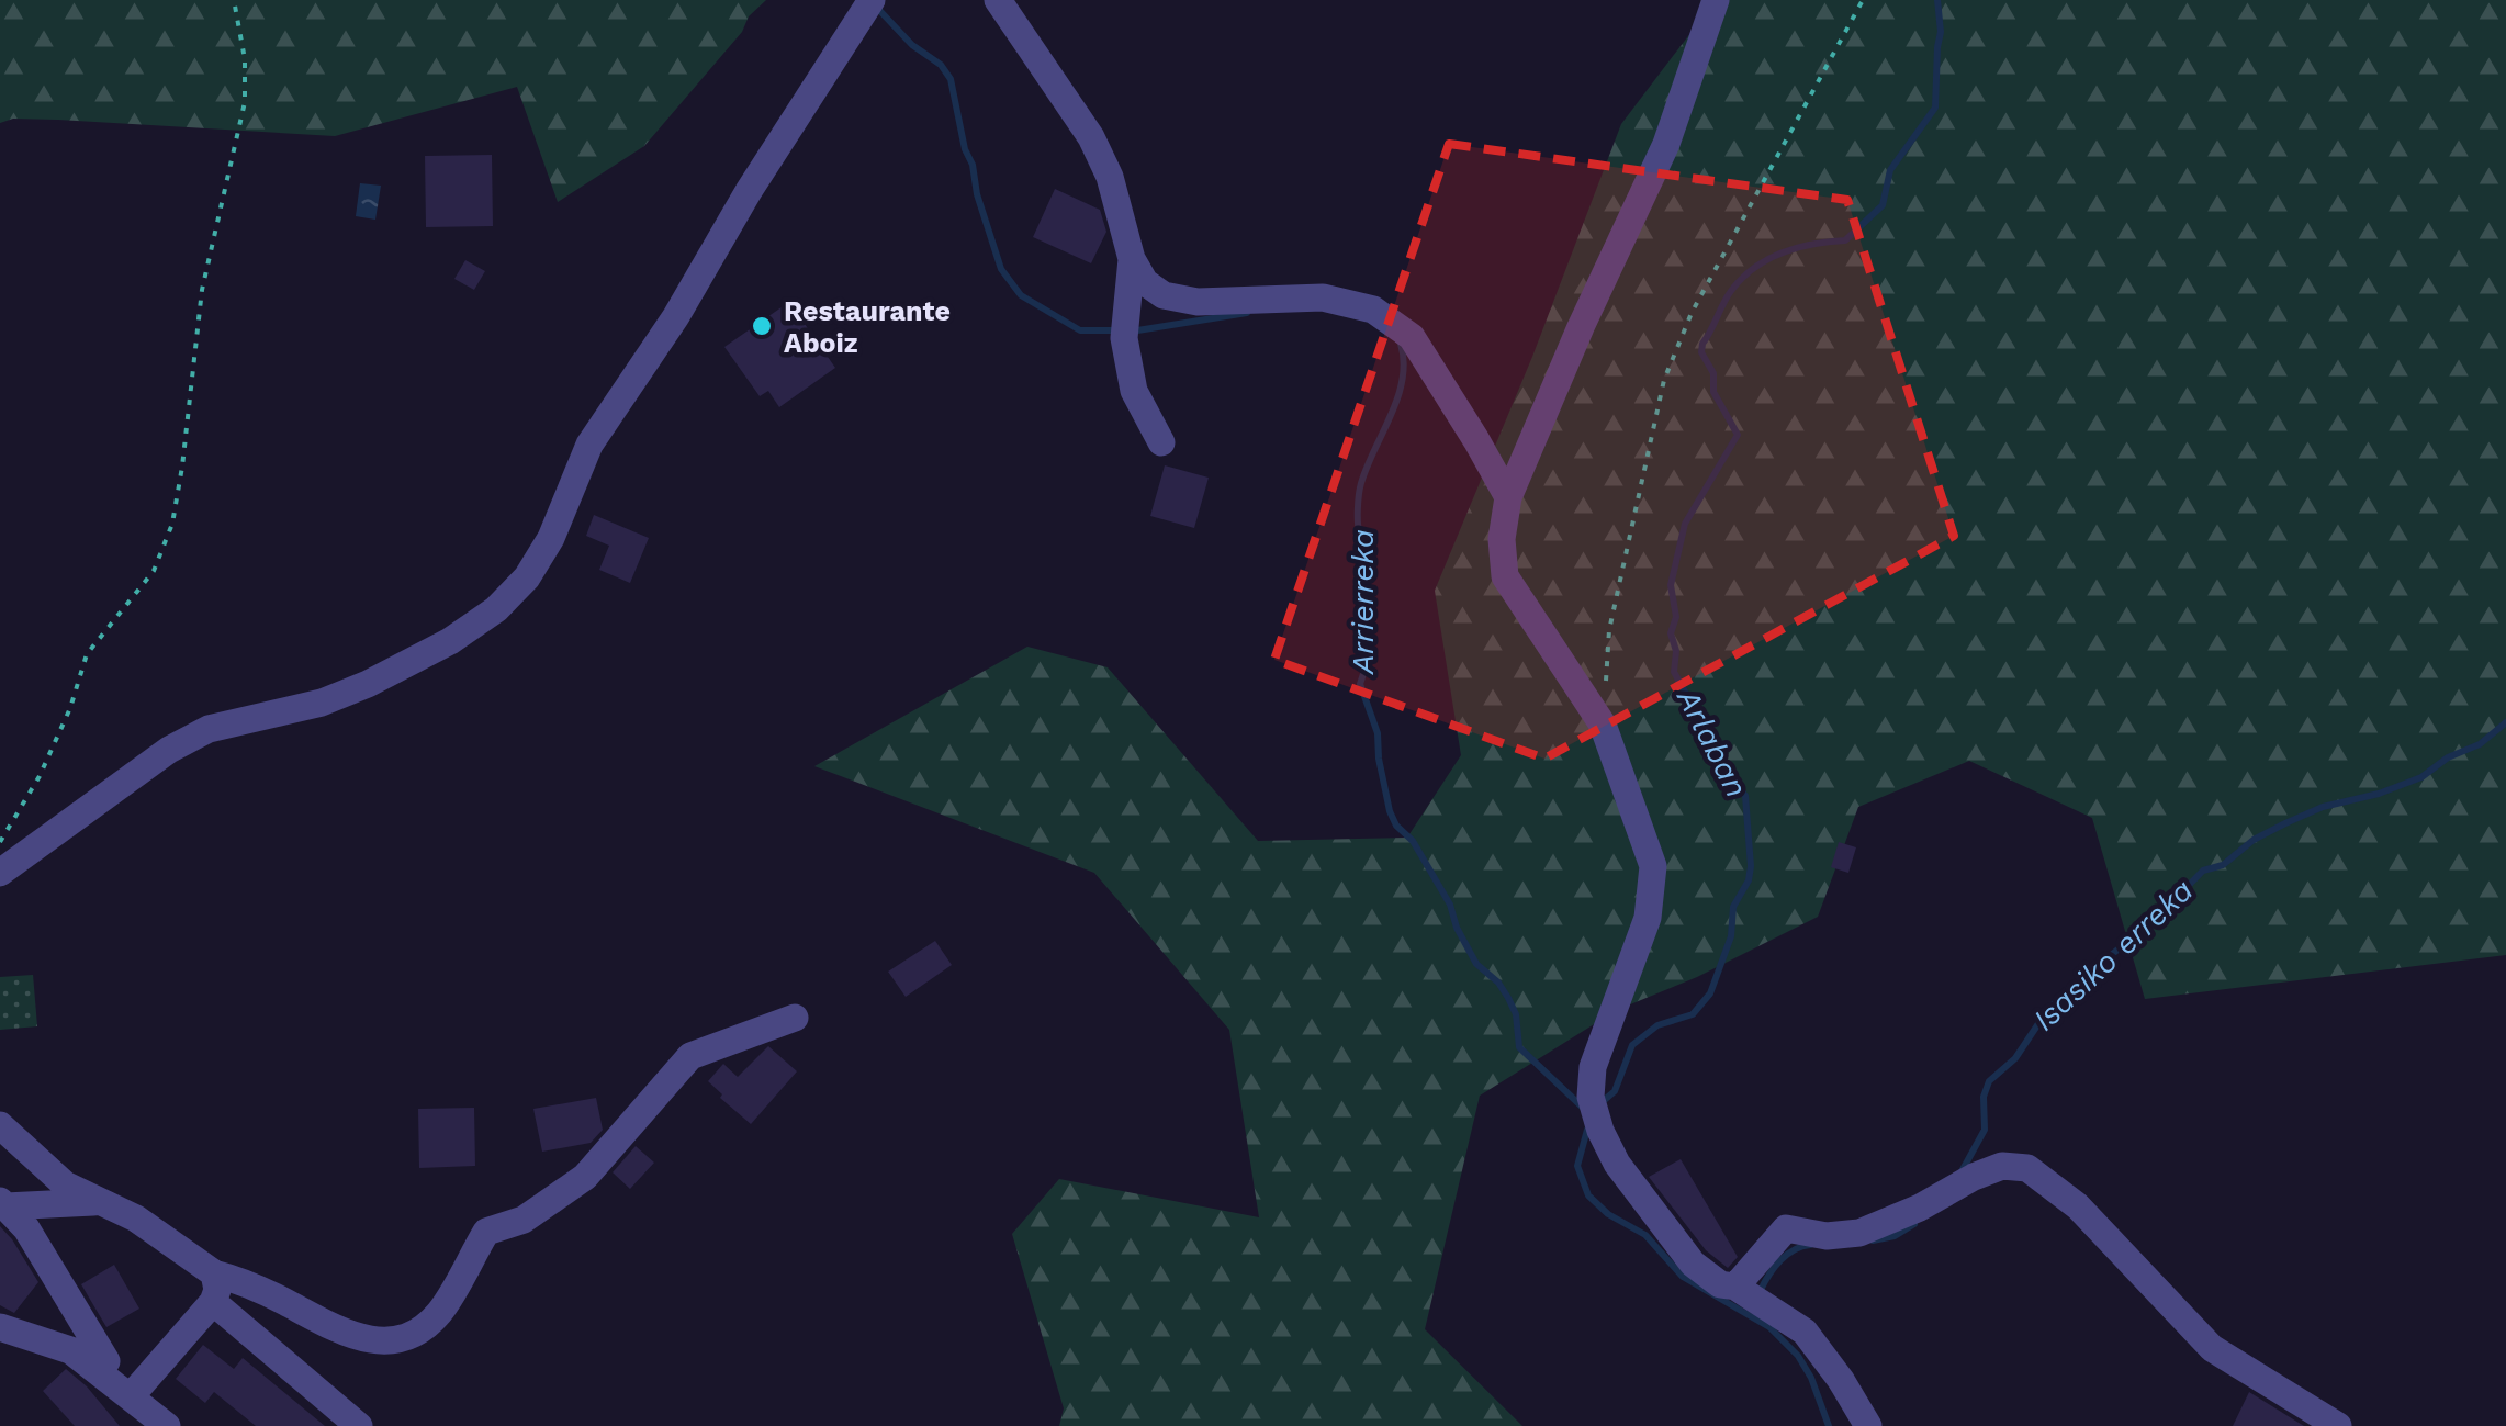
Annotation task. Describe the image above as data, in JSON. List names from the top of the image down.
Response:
{
  "water": ["Arrierreka", "Arlaban", "Isasiko erreka"],
  "places": ["Restaurante Aboiz"]
}
